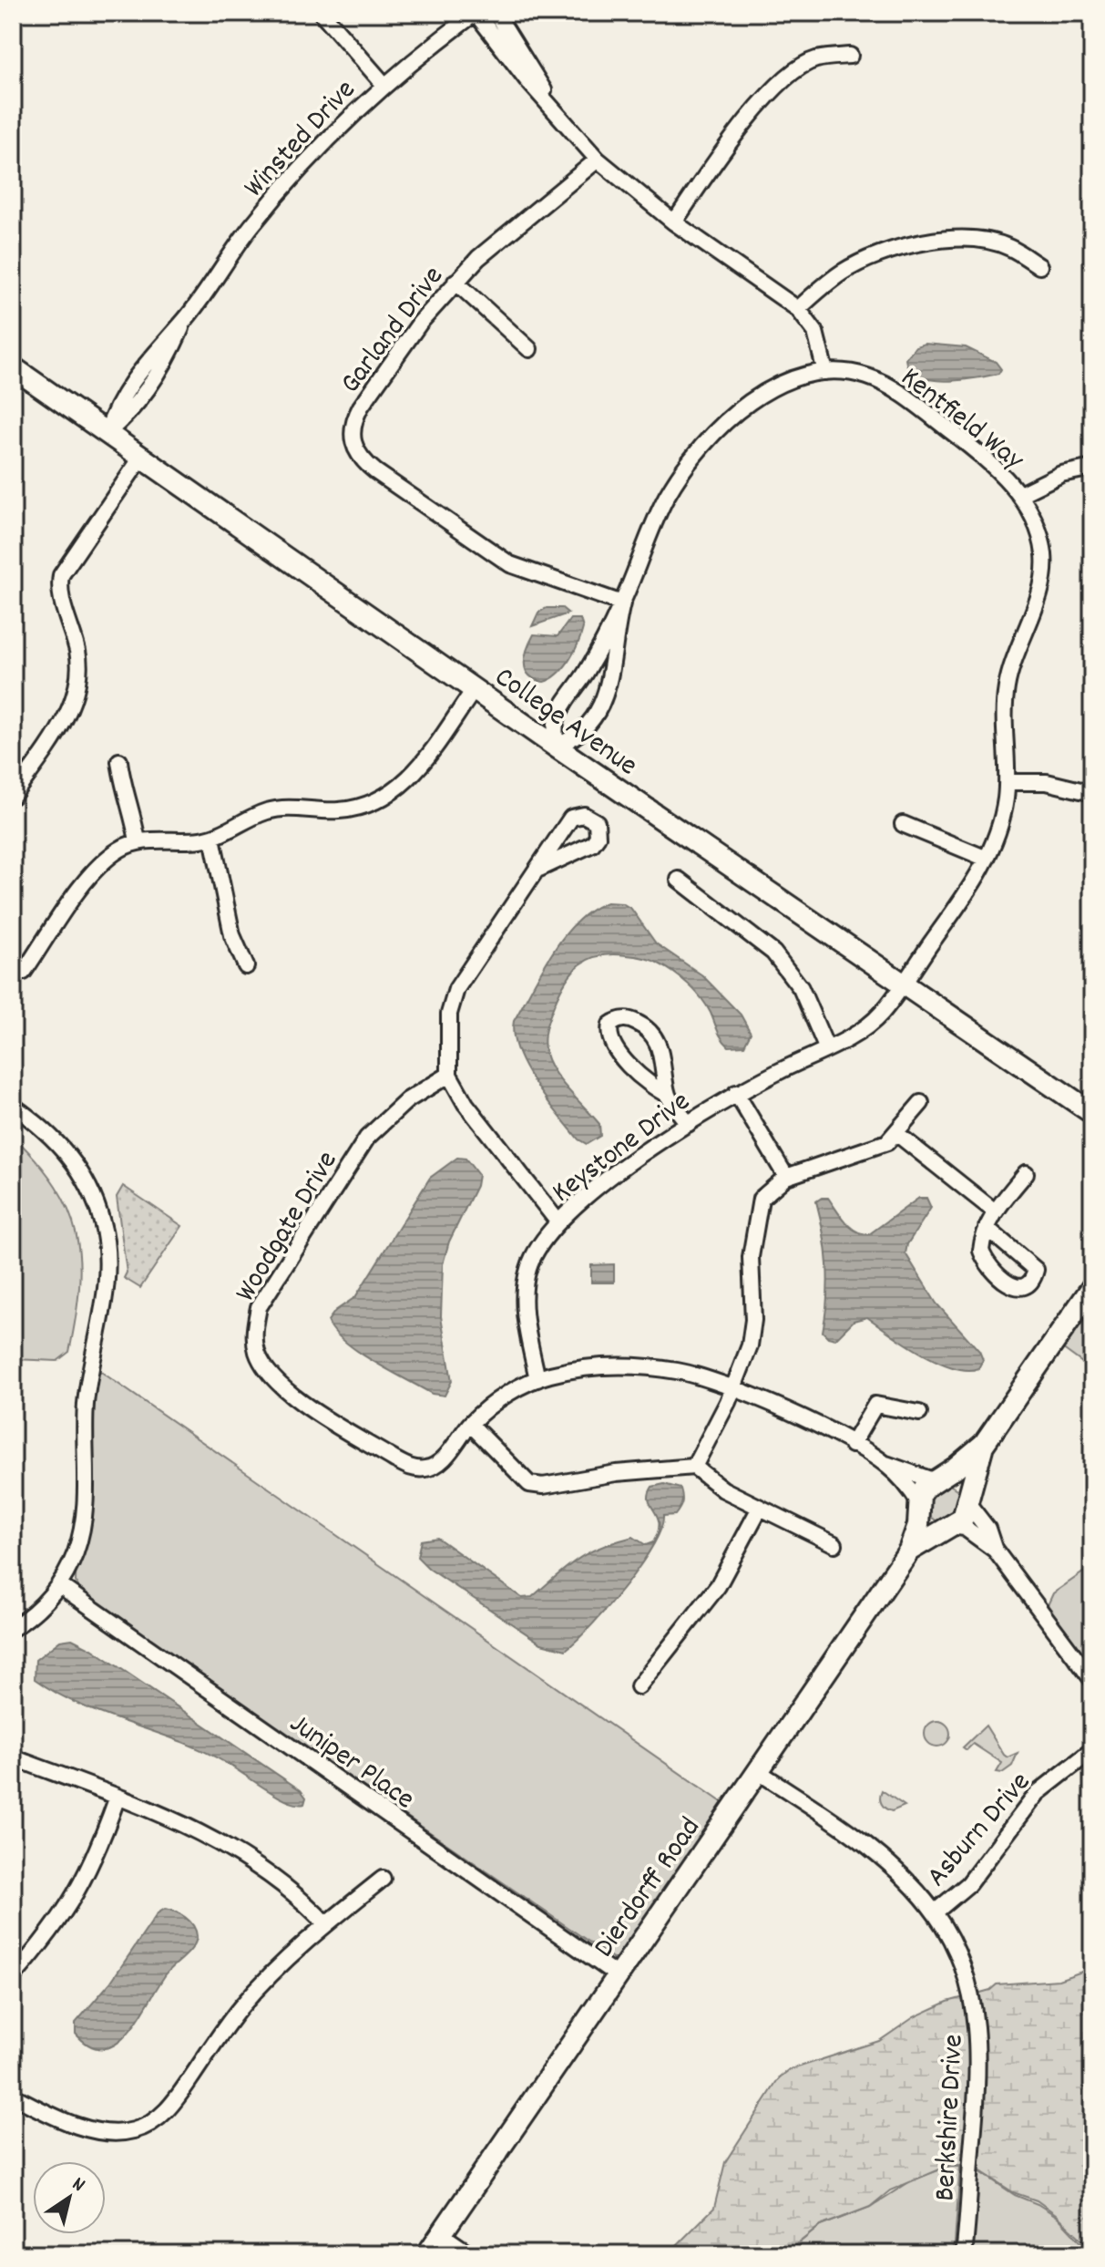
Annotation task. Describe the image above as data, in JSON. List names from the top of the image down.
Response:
{
  "streets": {
    "street": [
      "Winsted Drive",
      "Garland Drive",
      "Kentfield Way",
      "College Avenue",
      "Keystone Drive",
      "Woodgate Drive",
      "Juniper Place",
      "Asburn Drive",
      "Dierdorff Road",
      "Berkshire Drive"
    ]
  },
  "crossings": [
    ["Winsted Drive", "College Avenue"],
    ["Kentfield Way", "College Avenue"],
    ["Kentfield Way", "Keystone Drive"],
    ["College Avenue", "Keystone Drive"],
    ["Keystone Drive", "Woodgate Drive"],
    ["Juniper Place", "Dierdorff Road"],
    ["Asburn Drive", "Berkshire Drive"],
    ["Dierdorff Road", "Berkshire Drive"]
  ],
  "north": "top right"
}
